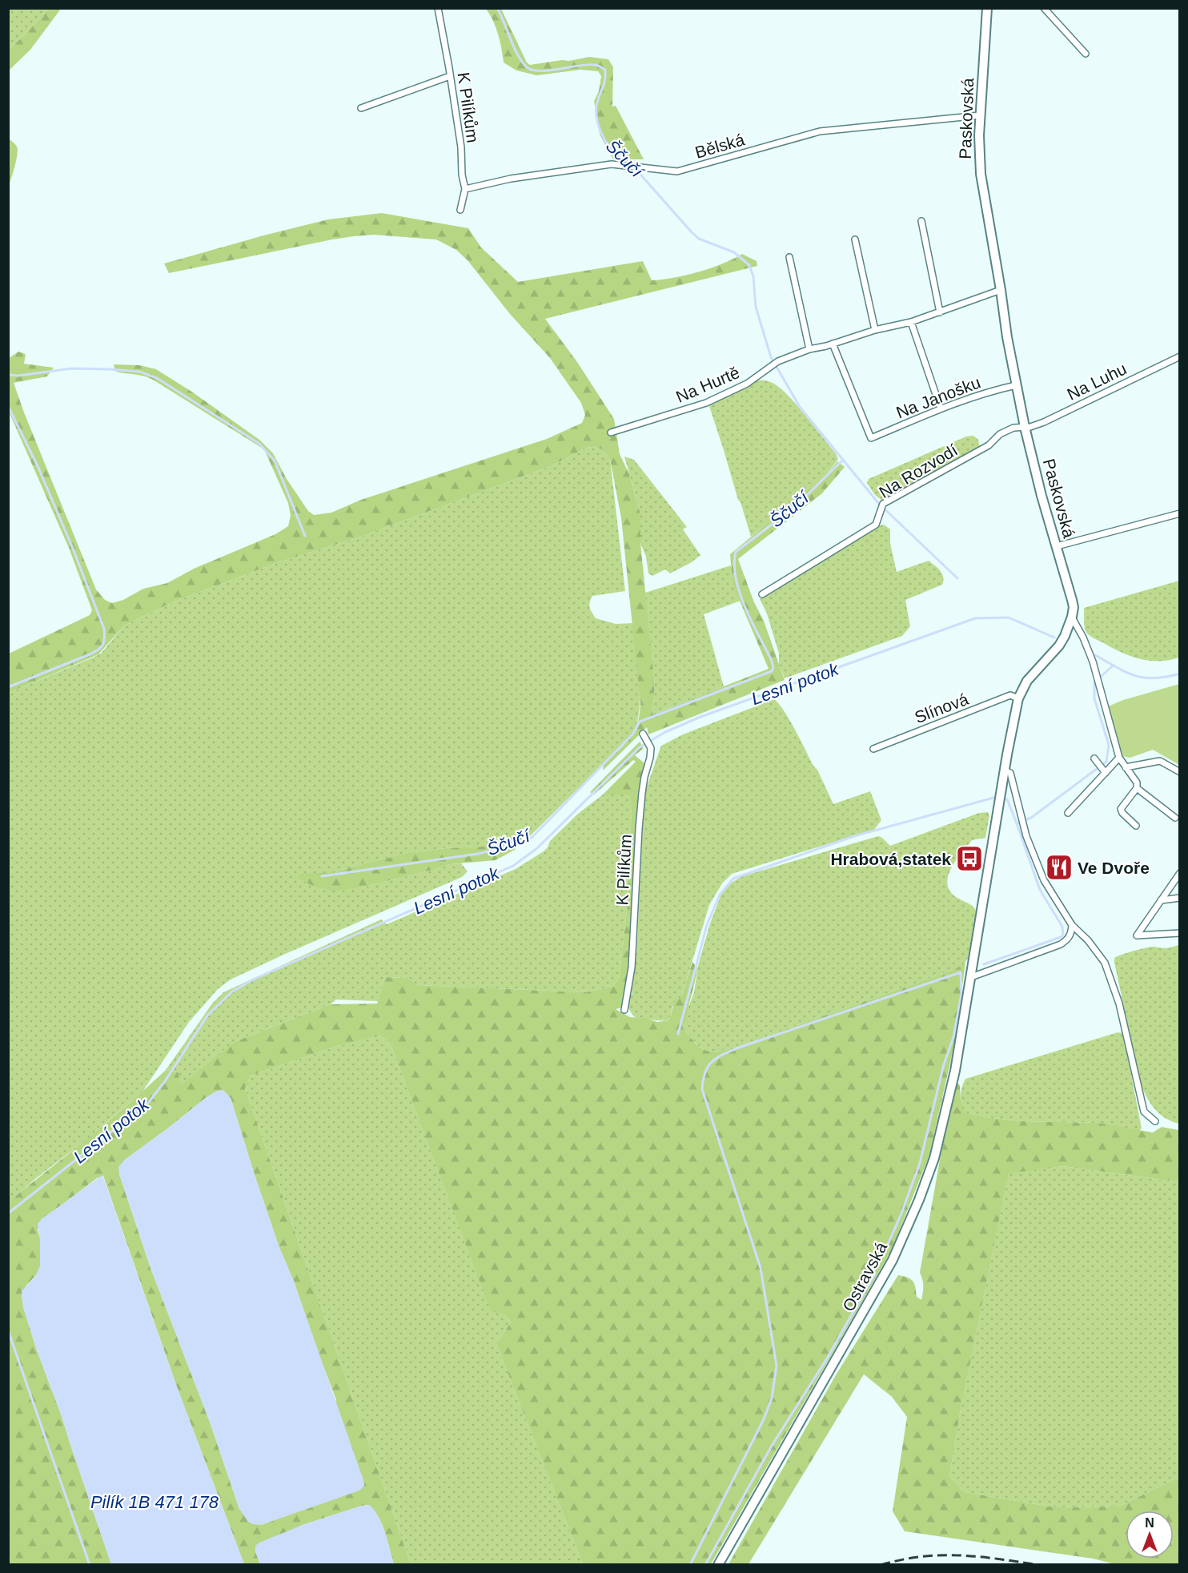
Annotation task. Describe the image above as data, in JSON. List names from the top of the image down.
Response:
{
  "streets": {
    "street": [
      "K Pilíkům",
      "Paskovská",
      "Bělská",
      "Na Luhu",
      "Na Hurtě",
      "Na Janošku",
      "Na Rozvodí",
      "Slínová",
      "Ostravská"
    ]
  },
  "crossings": [
    ["K Pilíkům", "Bělská"],
    ["Paskovská", "Bělská"],
    ["Paskovská", "Na Luhu"],
    ["Paskovská", "Na Hurtě"],
    ["Paskovská", "Na Janošku"],
    ["Paskovská", "Na Rozvodí"],
    ["Paskovská", "Slínová"],
    ["Paskovská", "Ostravská"],
    ["Na Luhu", "Na Rozvodí"],
    ["Na Hurtě", "Na Janošku"]
  ],
  "water": ["Ščučí", "Lesní potok", "Pilík 1B 471 178"],
  "places": {
    "bus stop": ["Hrabová,statek"],
    "restaurant": ["Ve Dvoře"]
  },
  "north": "top"
}
